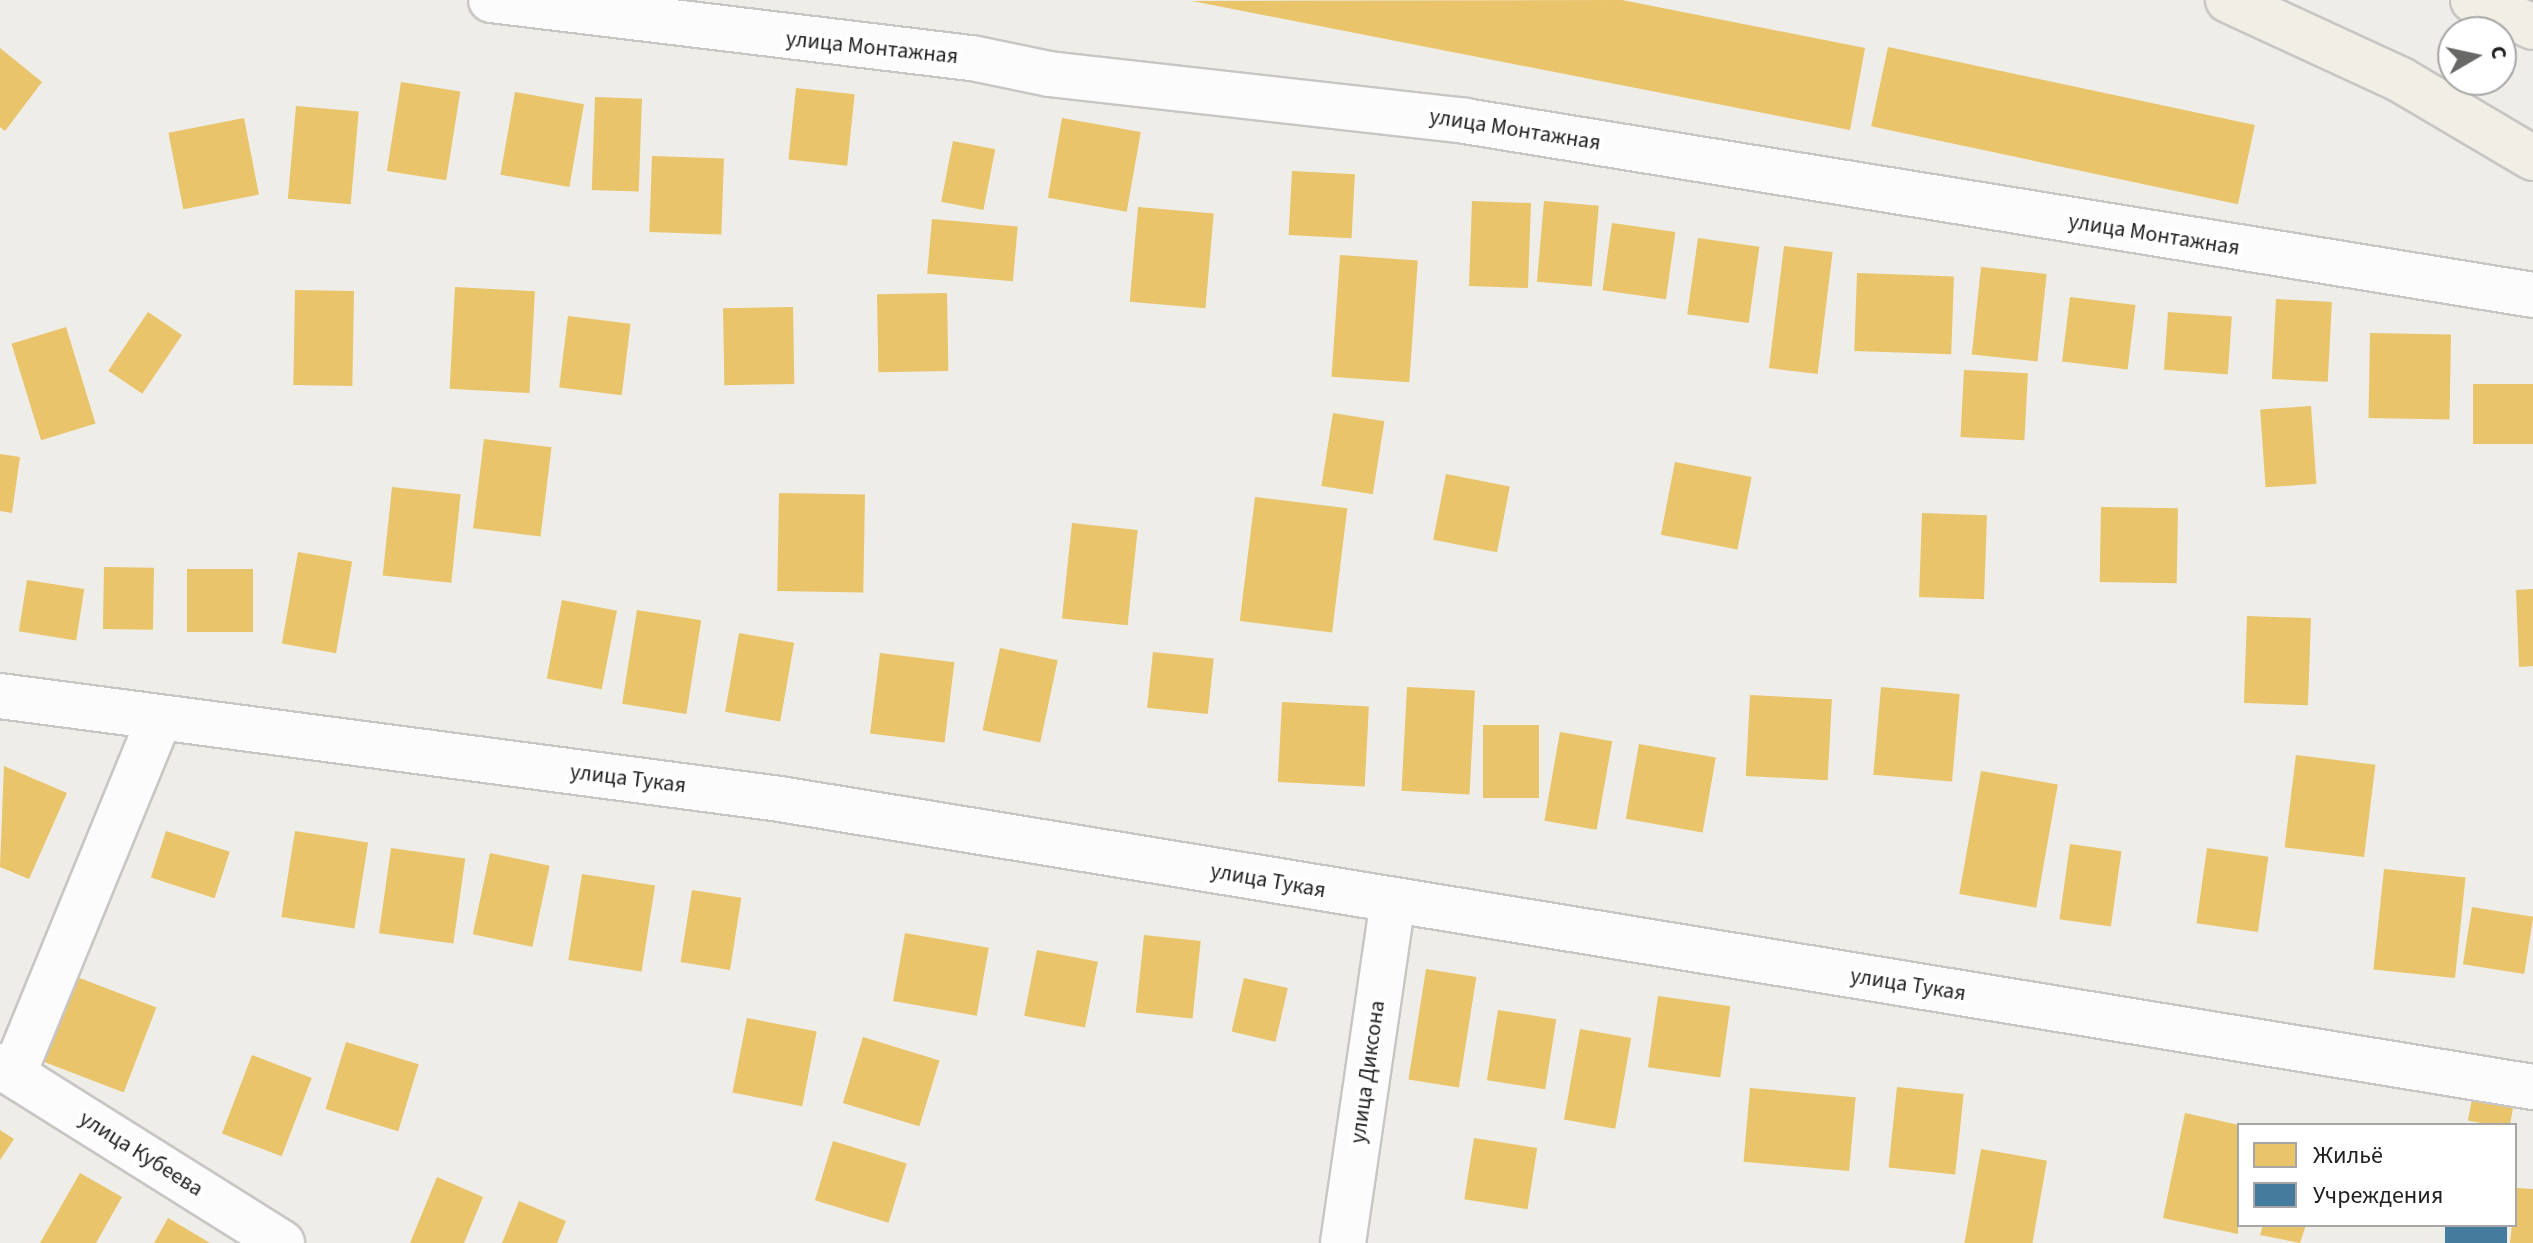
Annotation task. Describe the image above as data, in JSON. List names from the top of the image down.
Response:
{
  "streets": {
    "street": [
      "улица Монтажная",
      "улица Тукая",
      "улица Диксона",
      "улица Кубеева"
    ]
  },
  "crossings": [
    ["улица Тукая", "улица Диксона"]
  ],
  "legend": ["Жильё", "Учреждения"],
  "north": "right"
}
